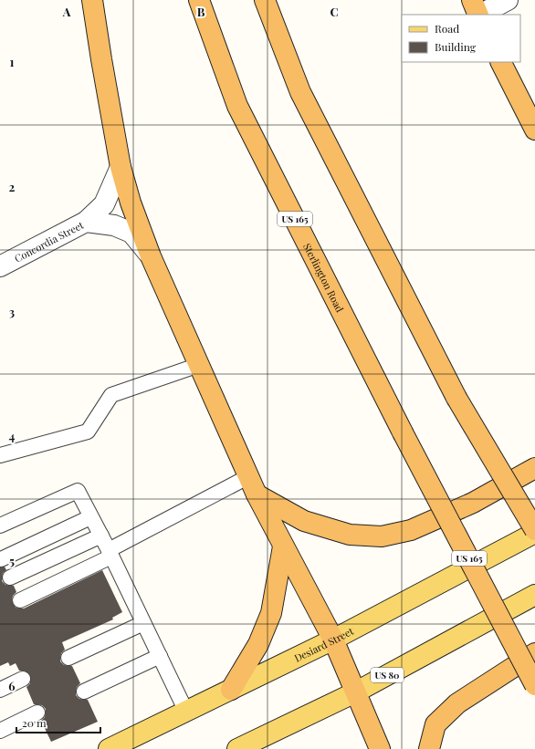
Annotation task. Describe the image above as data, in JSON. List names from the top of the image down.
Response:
{
  "streets": {
    "highway": ["US 165", "Sterlington Road"],
    "main road": ["Desiard Street", "US 80"],
    "street": ["Concordia Street"]
  },
  "legend": ["Road", "Building"],
  "scale_bar": "20 m",
  "grid": {
    "columns": ["A", "B", "C"],
    "rows": [
      "1",
      "2",
      "3",
      "4",
      "5",
      "6"
    ]
  }
}
